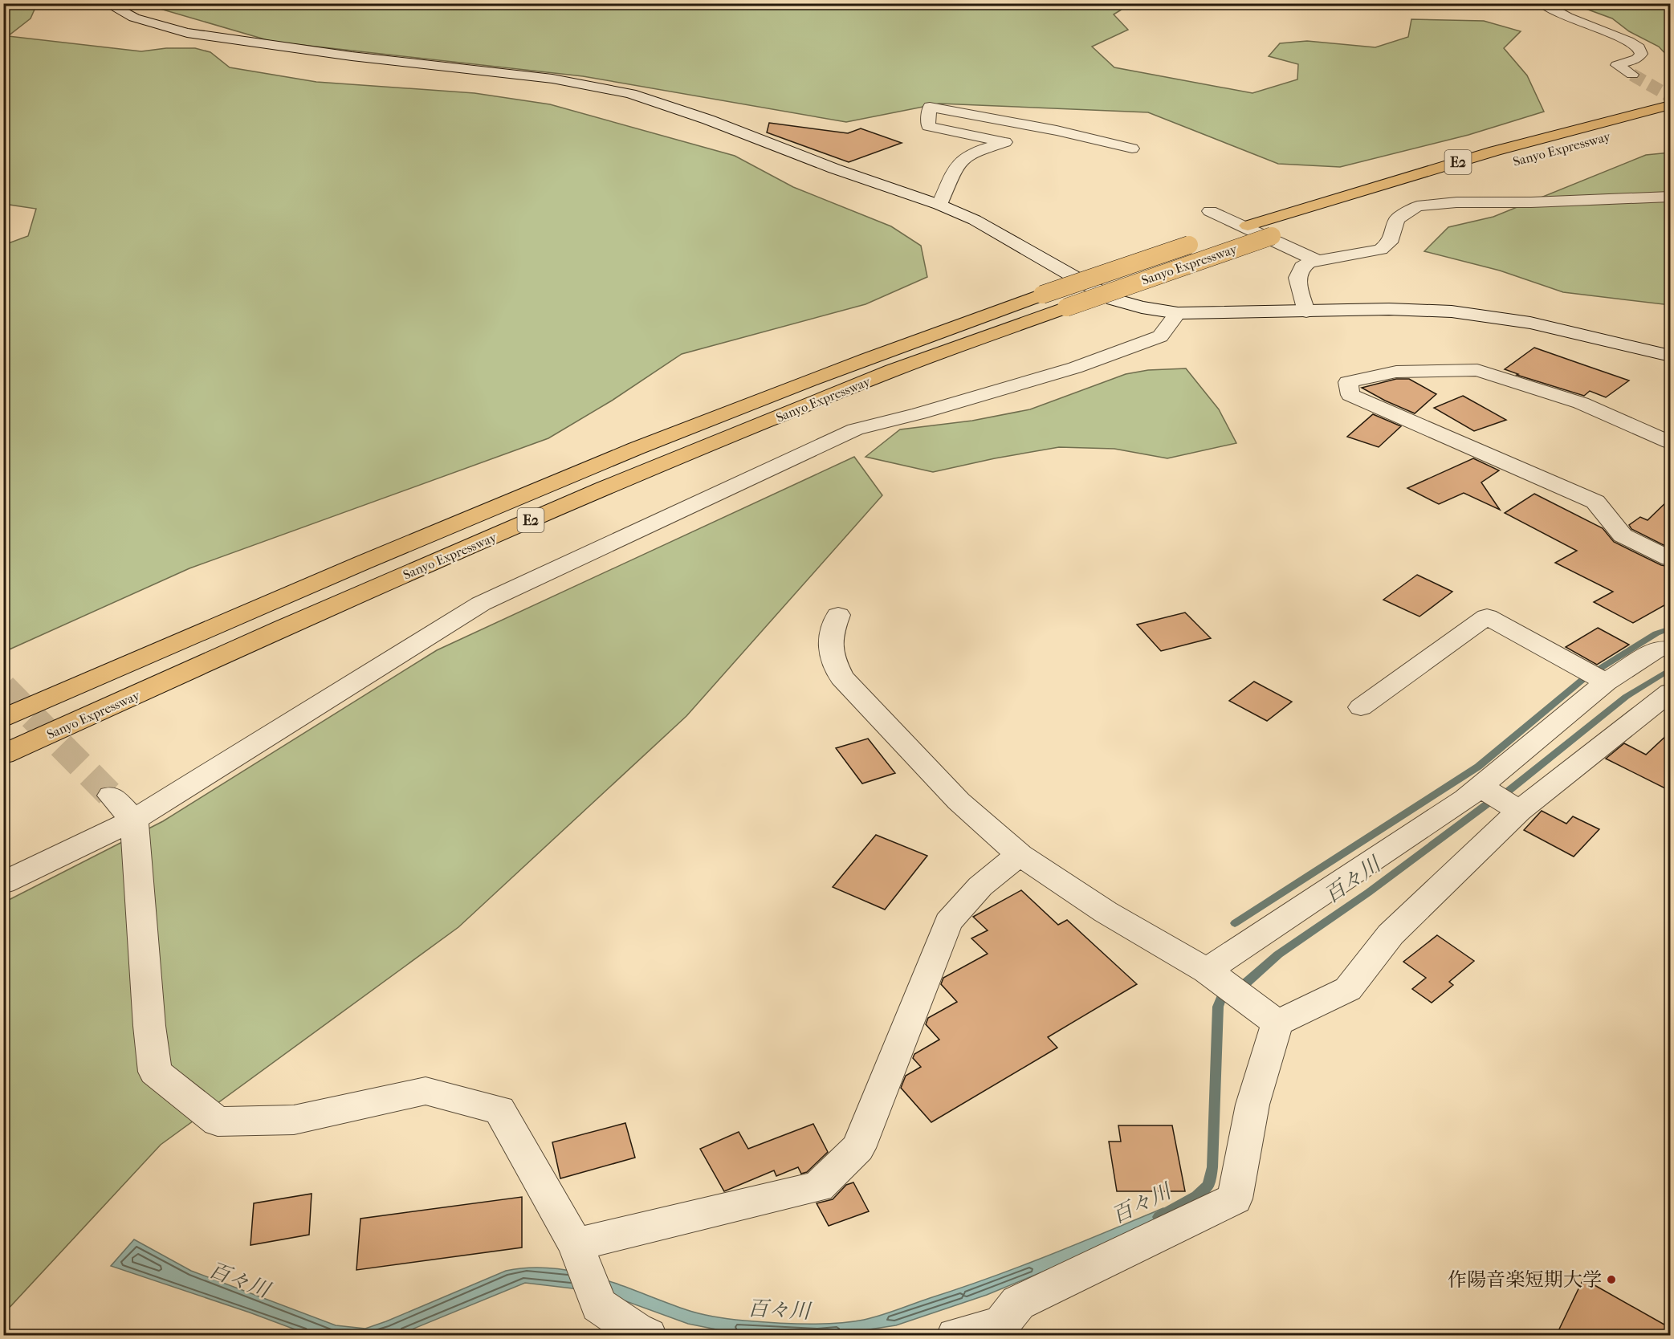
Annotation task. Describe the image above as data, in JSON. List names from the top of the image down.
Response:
{
  "streets": {
    "highway": ["Sanyo Expressway", "E2"]
  },
  "water": ["百々川"],
  "places": ["作陽音楽短期大学"]
}
